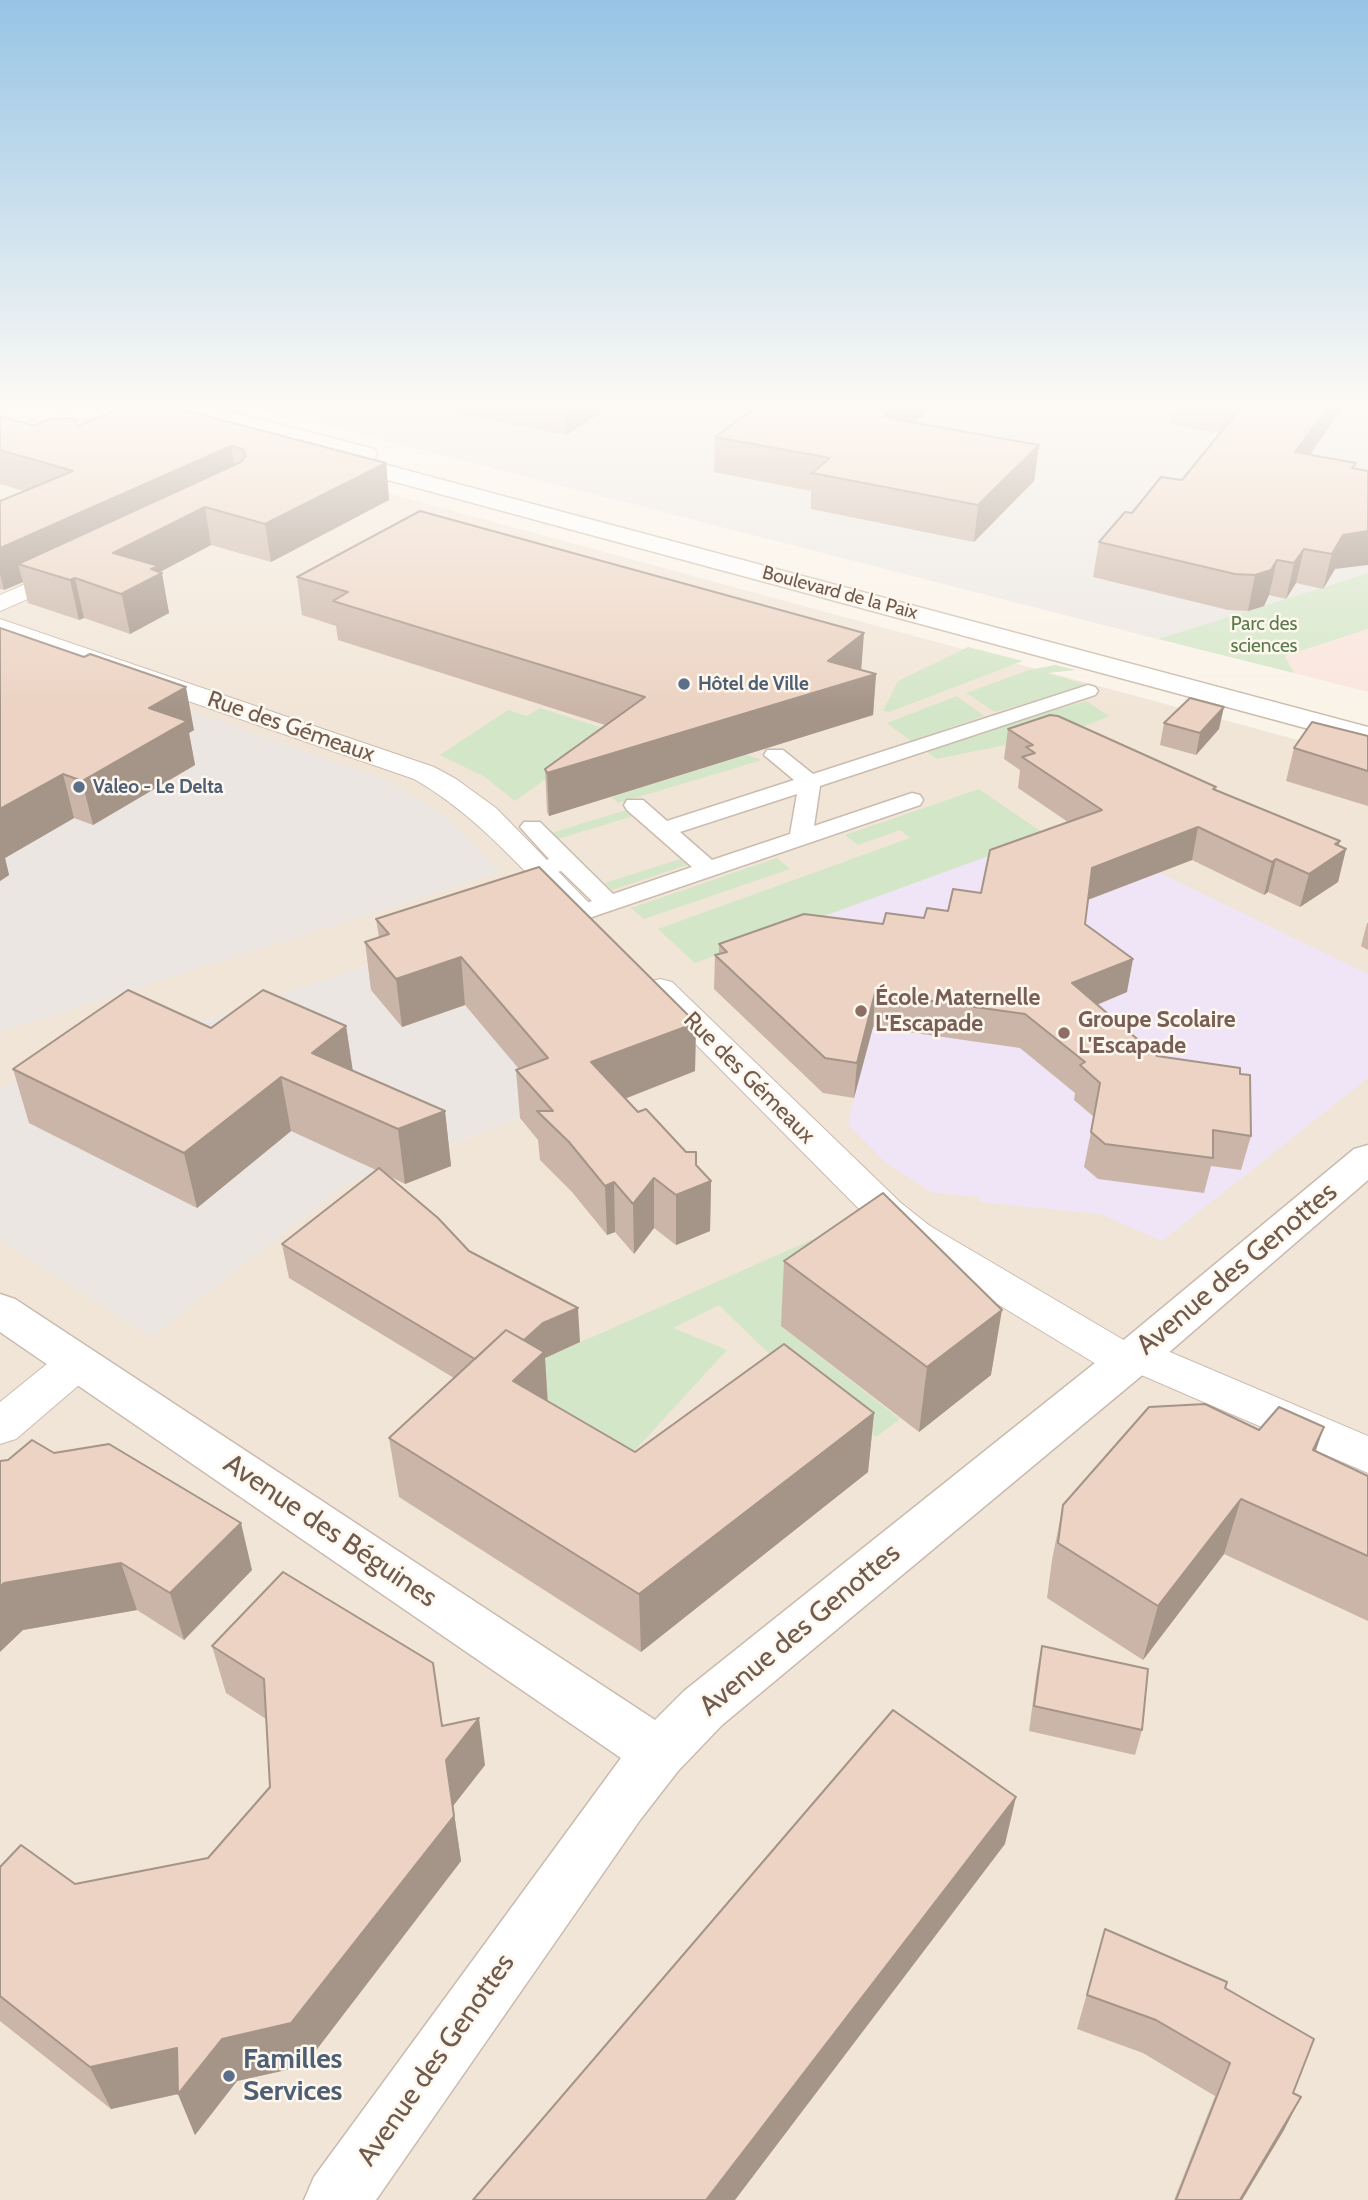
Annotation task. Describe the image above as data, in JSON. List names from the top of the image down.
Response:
{
  "streets": {
    "main road": ["Boulevard de la Paix", "Avenue des Genottes", "Avenue des Béguines"],
    "street": ["Rue des Gémeaux"]
  },
  "crossings": [
    ["Rue des Gémeaux", "Avenue des Genottes"],
    ["Avenue des Genottes", "Avenue des Béguines"]
  ],
  "parks": ["Parc des sciences"],
  "places": [
    "Hôtel de Ville",
    "Valeo - Le Delta",
    "École Maternelle L'Escapade",
    "Groupe Scolaire L'Escapade",
    "Familles Services"
  ]
}
